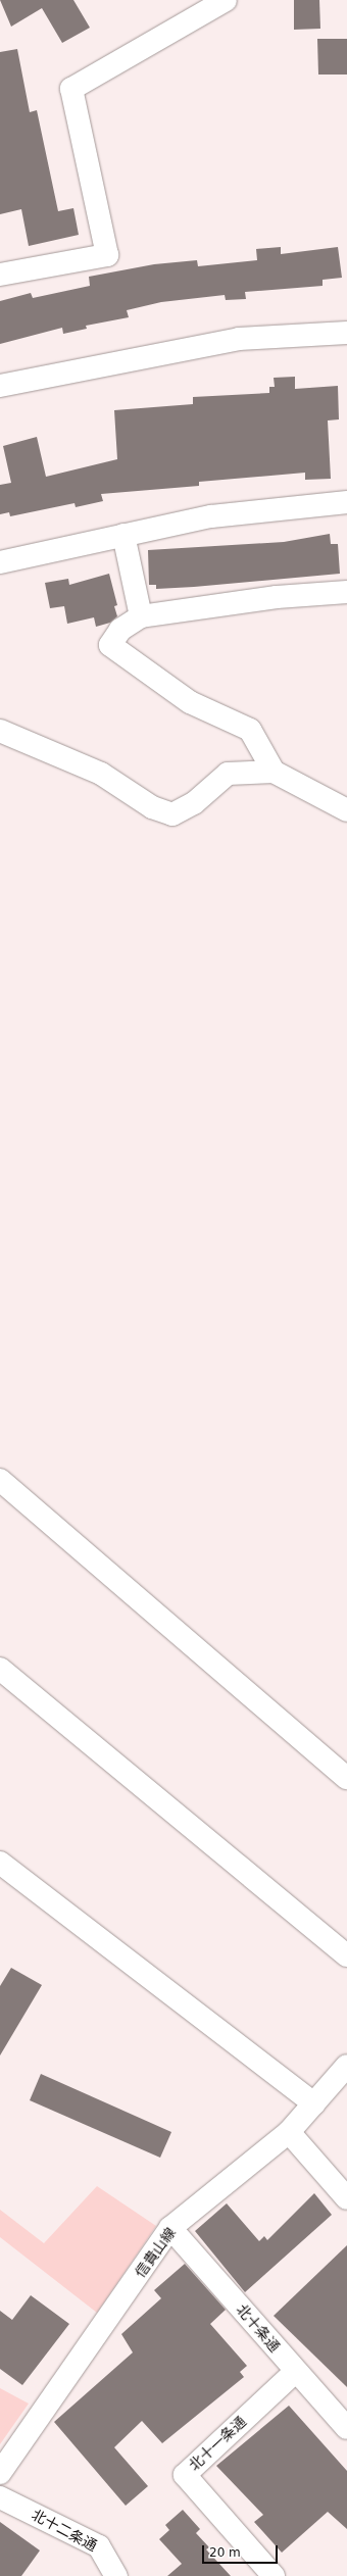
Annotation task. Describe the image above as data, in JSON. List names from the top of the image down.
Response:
{
  "streets": {
    "street": [
      "信貴山線",
      "北十条通",
      "北十一条通",
      "北十二条通"
    ]
  },
  "crossings": [
    ["信貴山線", "北十条通"],
    ["北十条通", "北十一条通"]
  ],
  "scale_bar": "20 m"
}
